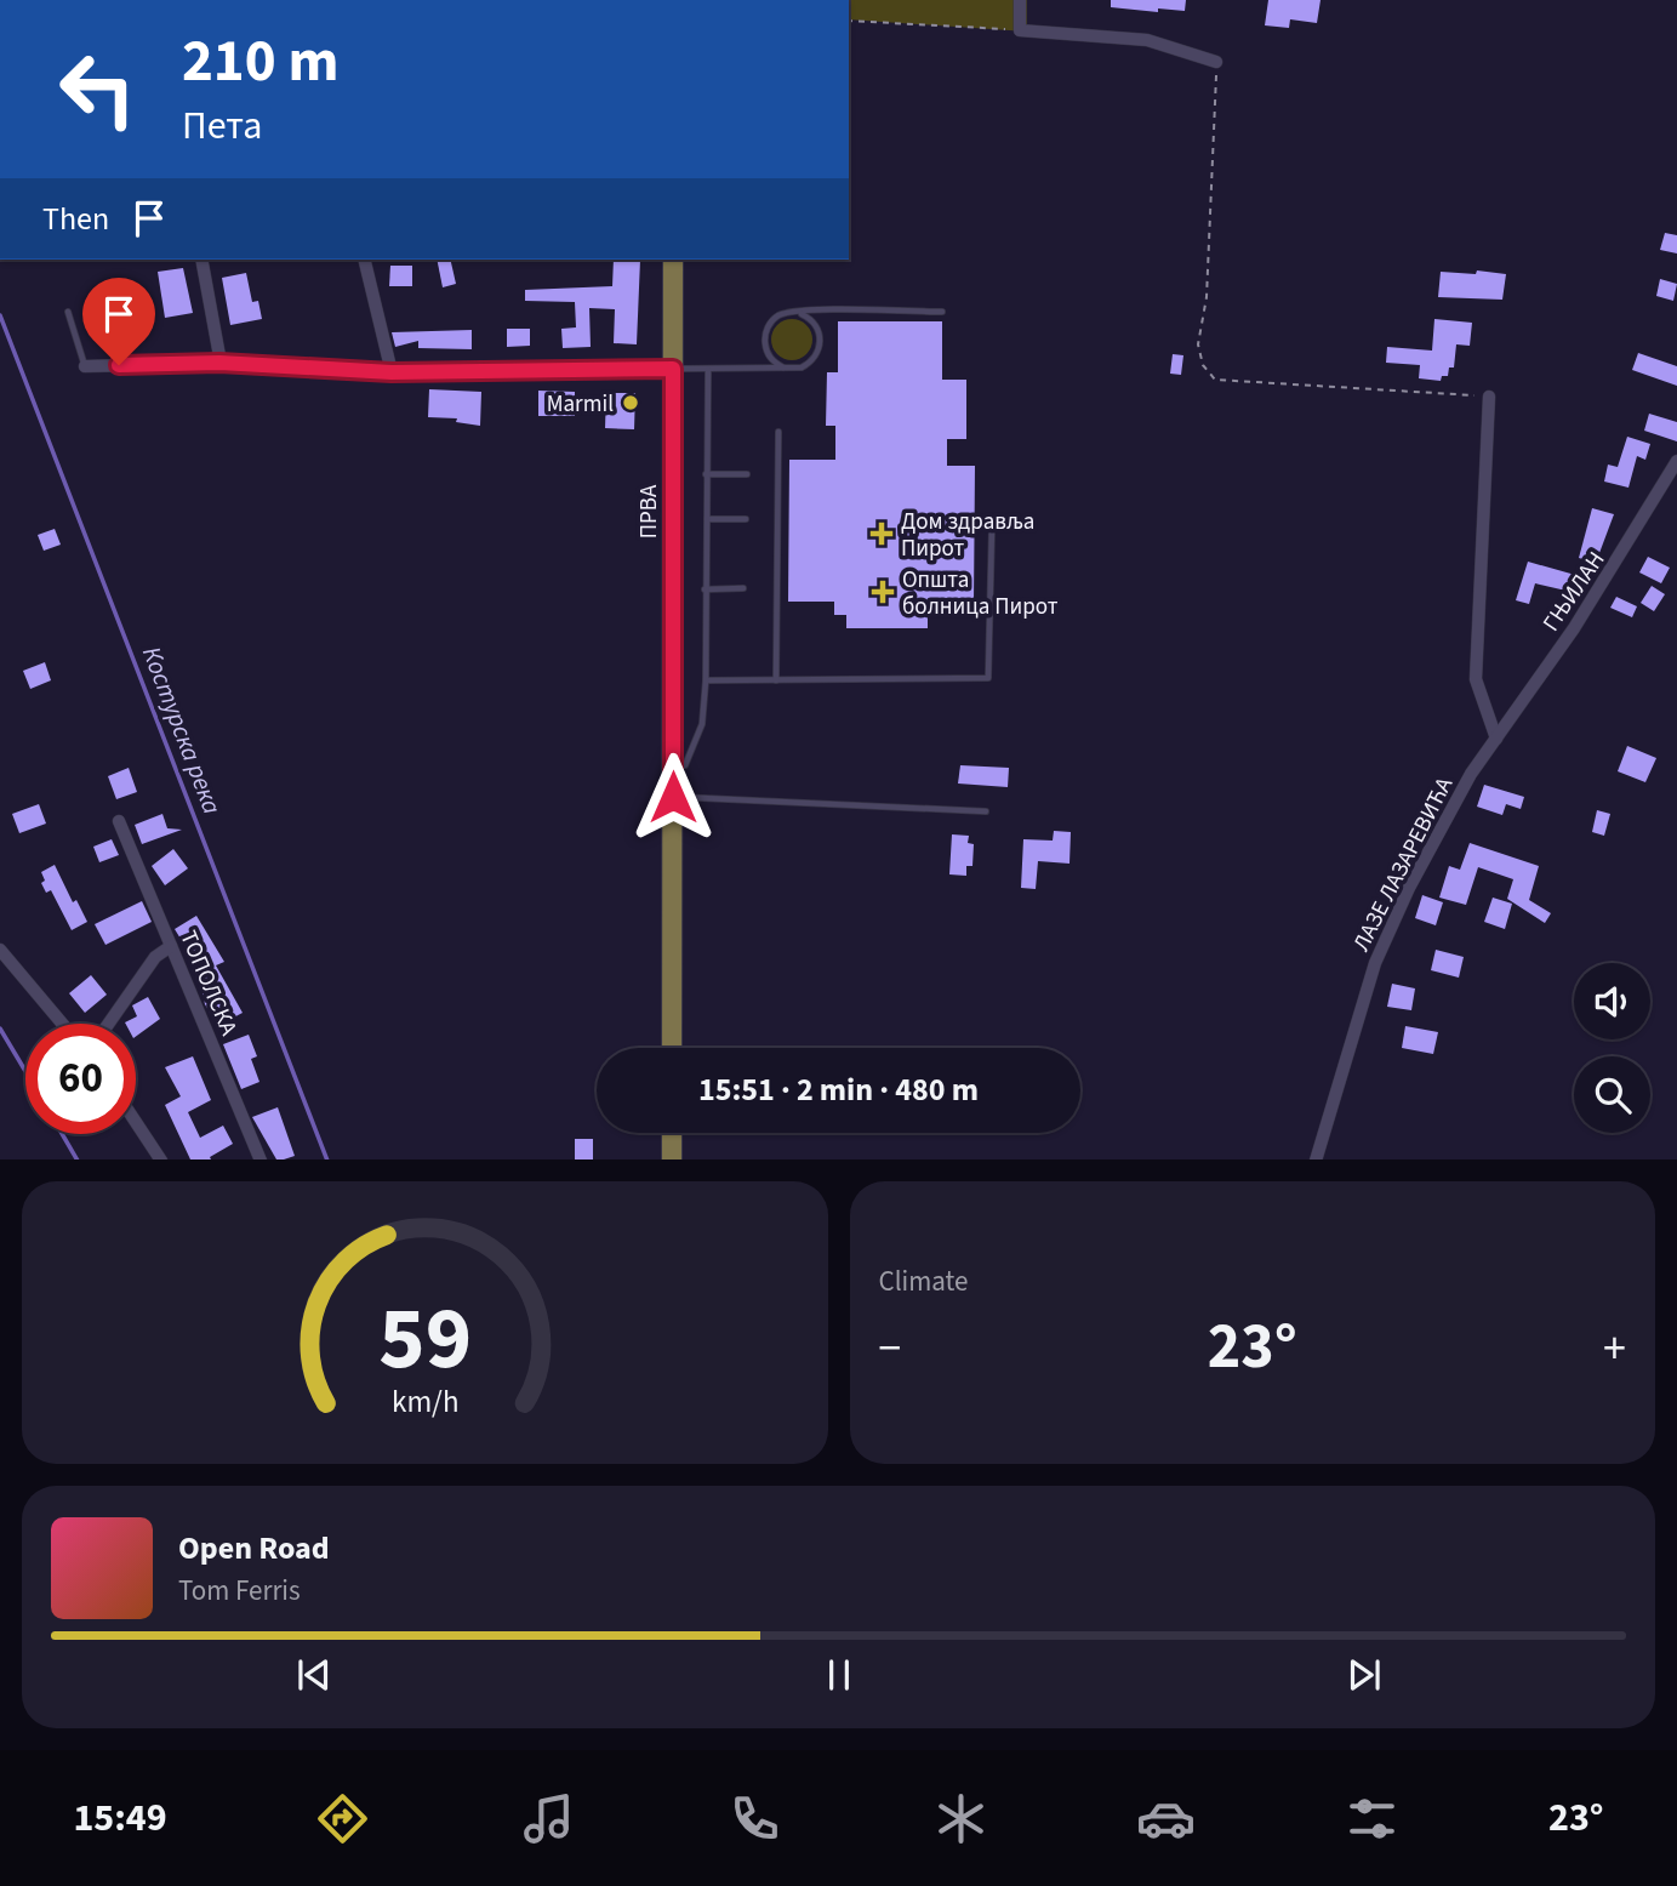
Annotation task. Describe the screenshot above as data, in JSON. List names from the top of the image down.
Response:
{
  "streets": {
    "main road": ["ПРВА"],
    "street": ["ГЊИЛАН", "ЛАЗЕ ЛАЗАРЕВИЋА", "ТОПОЛСКА"]
  },
  "crossings": [
    ["ГЊИЛАН", "ЛАЗЕ ЛАЗАРЕВИЋА"]
  ],
  "water": ["Костурска река"],
  "places": {
    "other": ["Marmil"],
    "health": ["Дом здравља Пирот", "Општа болница Пирот"]
  },
  "page": {
    "turn": ["210 m", "Пета"],
    "then": "Then",
    "limit": "60",
    "trip": "15:51 · 2 min · 480 m",
    "tile": "Climate",
    "heat": ["−", "23°", "+"],
    "song": ["Open Road", "Tom Ferris"],
    "tabs": ["15:49", "23°"],
    "gauge": ["59", "km/h"]
  }
}
